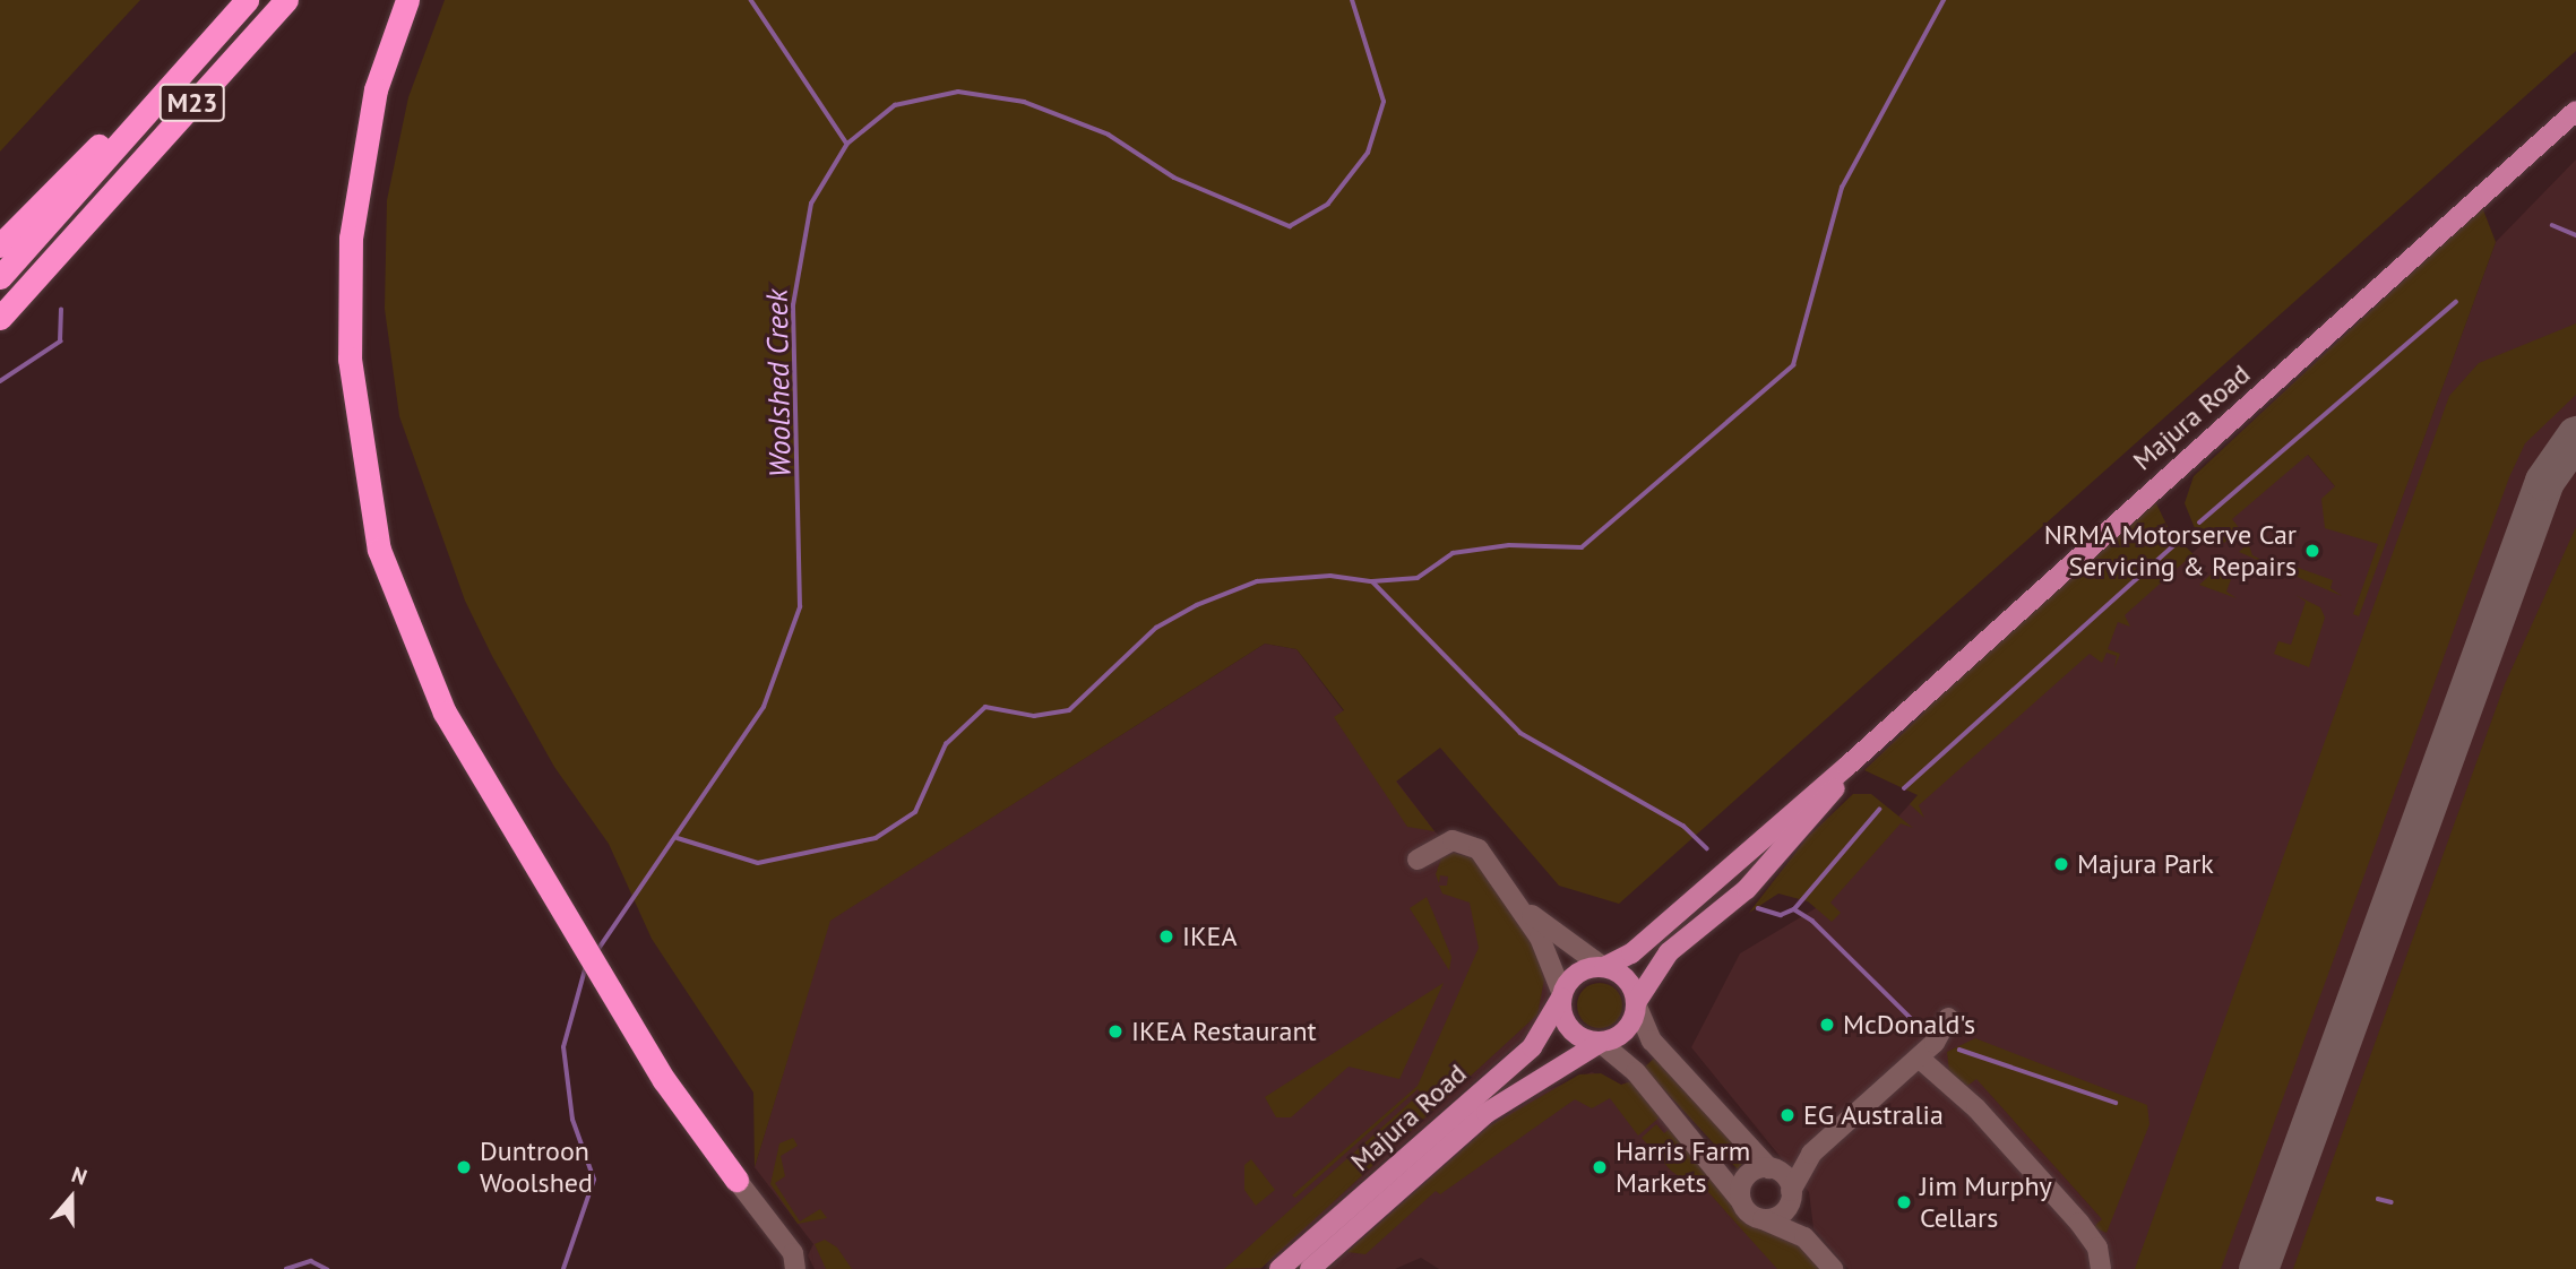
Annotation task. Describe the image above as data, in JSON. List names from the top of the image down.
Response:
{
  "streets": {
    "highway": ["M23"],
    "main road": ["Majura Road"]
  },
  "water": ["Woolshed Creek"],
  "places": [
    "NRMA Motorserve Car Servicing & Repairs",
    "Majura Park",
    "IKEA",
    "McDonald's",
    "IKEA Restaurant",
    "EG Australia",
    "Duntroon Woolshed",
    "Harris Farm Markets",
    "Jim Murphy Cellars"
  ],
  "north": "top"
}
